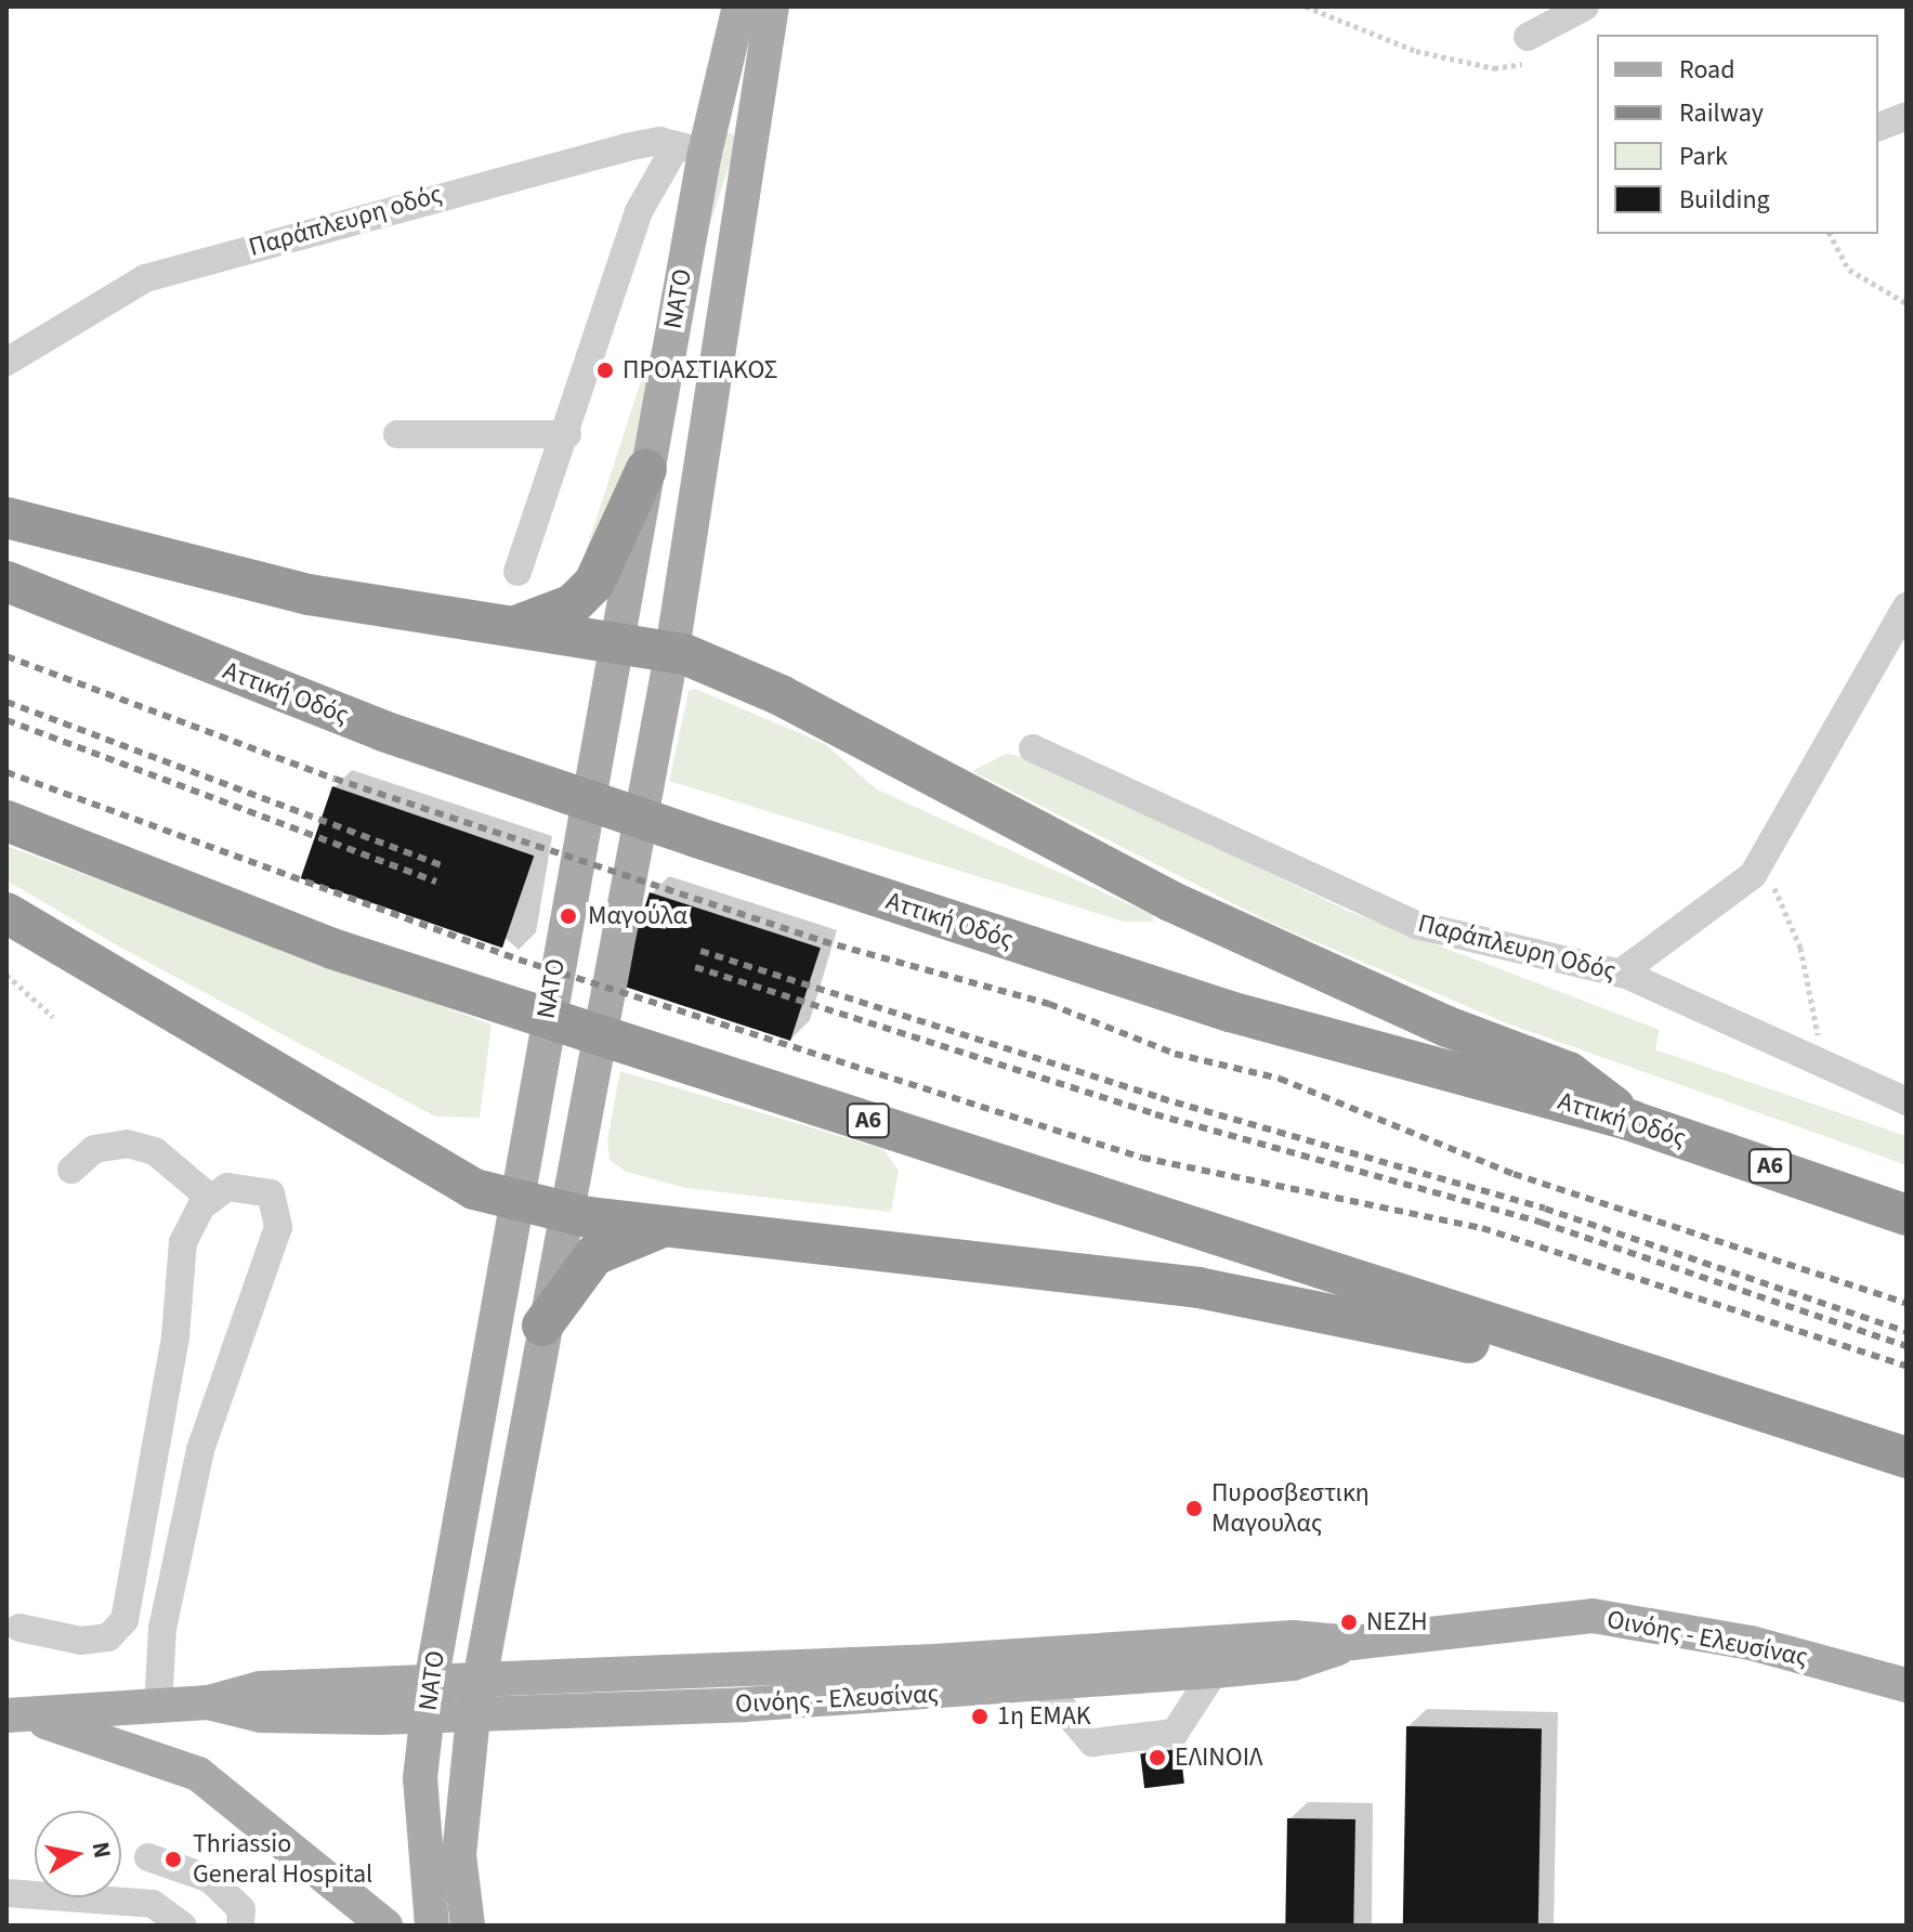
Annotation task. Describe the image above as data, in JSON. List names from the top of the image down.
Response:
{
  "streets": {
    "highway": ["Αττική Οδός", "Α6"],
    "main road": ["ΝΑΤΟ", "Οινόης - Ελευσίνας"],
    "street": ["Παράπλευρη οδός", "Παράπλευρη Οδός"]
  },
  "crossings": [
    ["Παράπλευρη οδός", "ΝΑΤΟ"],
    ["ΝΑΤΟ", "Οινόης - Ελευσίνας"]
  ],
  "places": [
    "ΠΡΟΑΣΤΙΑΚΟΣ",
    "Μαγούλα",
    "Πυροσβεστικη Μαγουλας",
    "ΝΕΖΗ",
    "1η ΕΜΑΚ",
    "ΕΛΙΝΟΙΛ",
    "Thriassio General Hospital"
  ],
  "legend": [
    "Road",
    "Railway",
    "Park",
    "Building"
  ],
  "north": "right"
}
